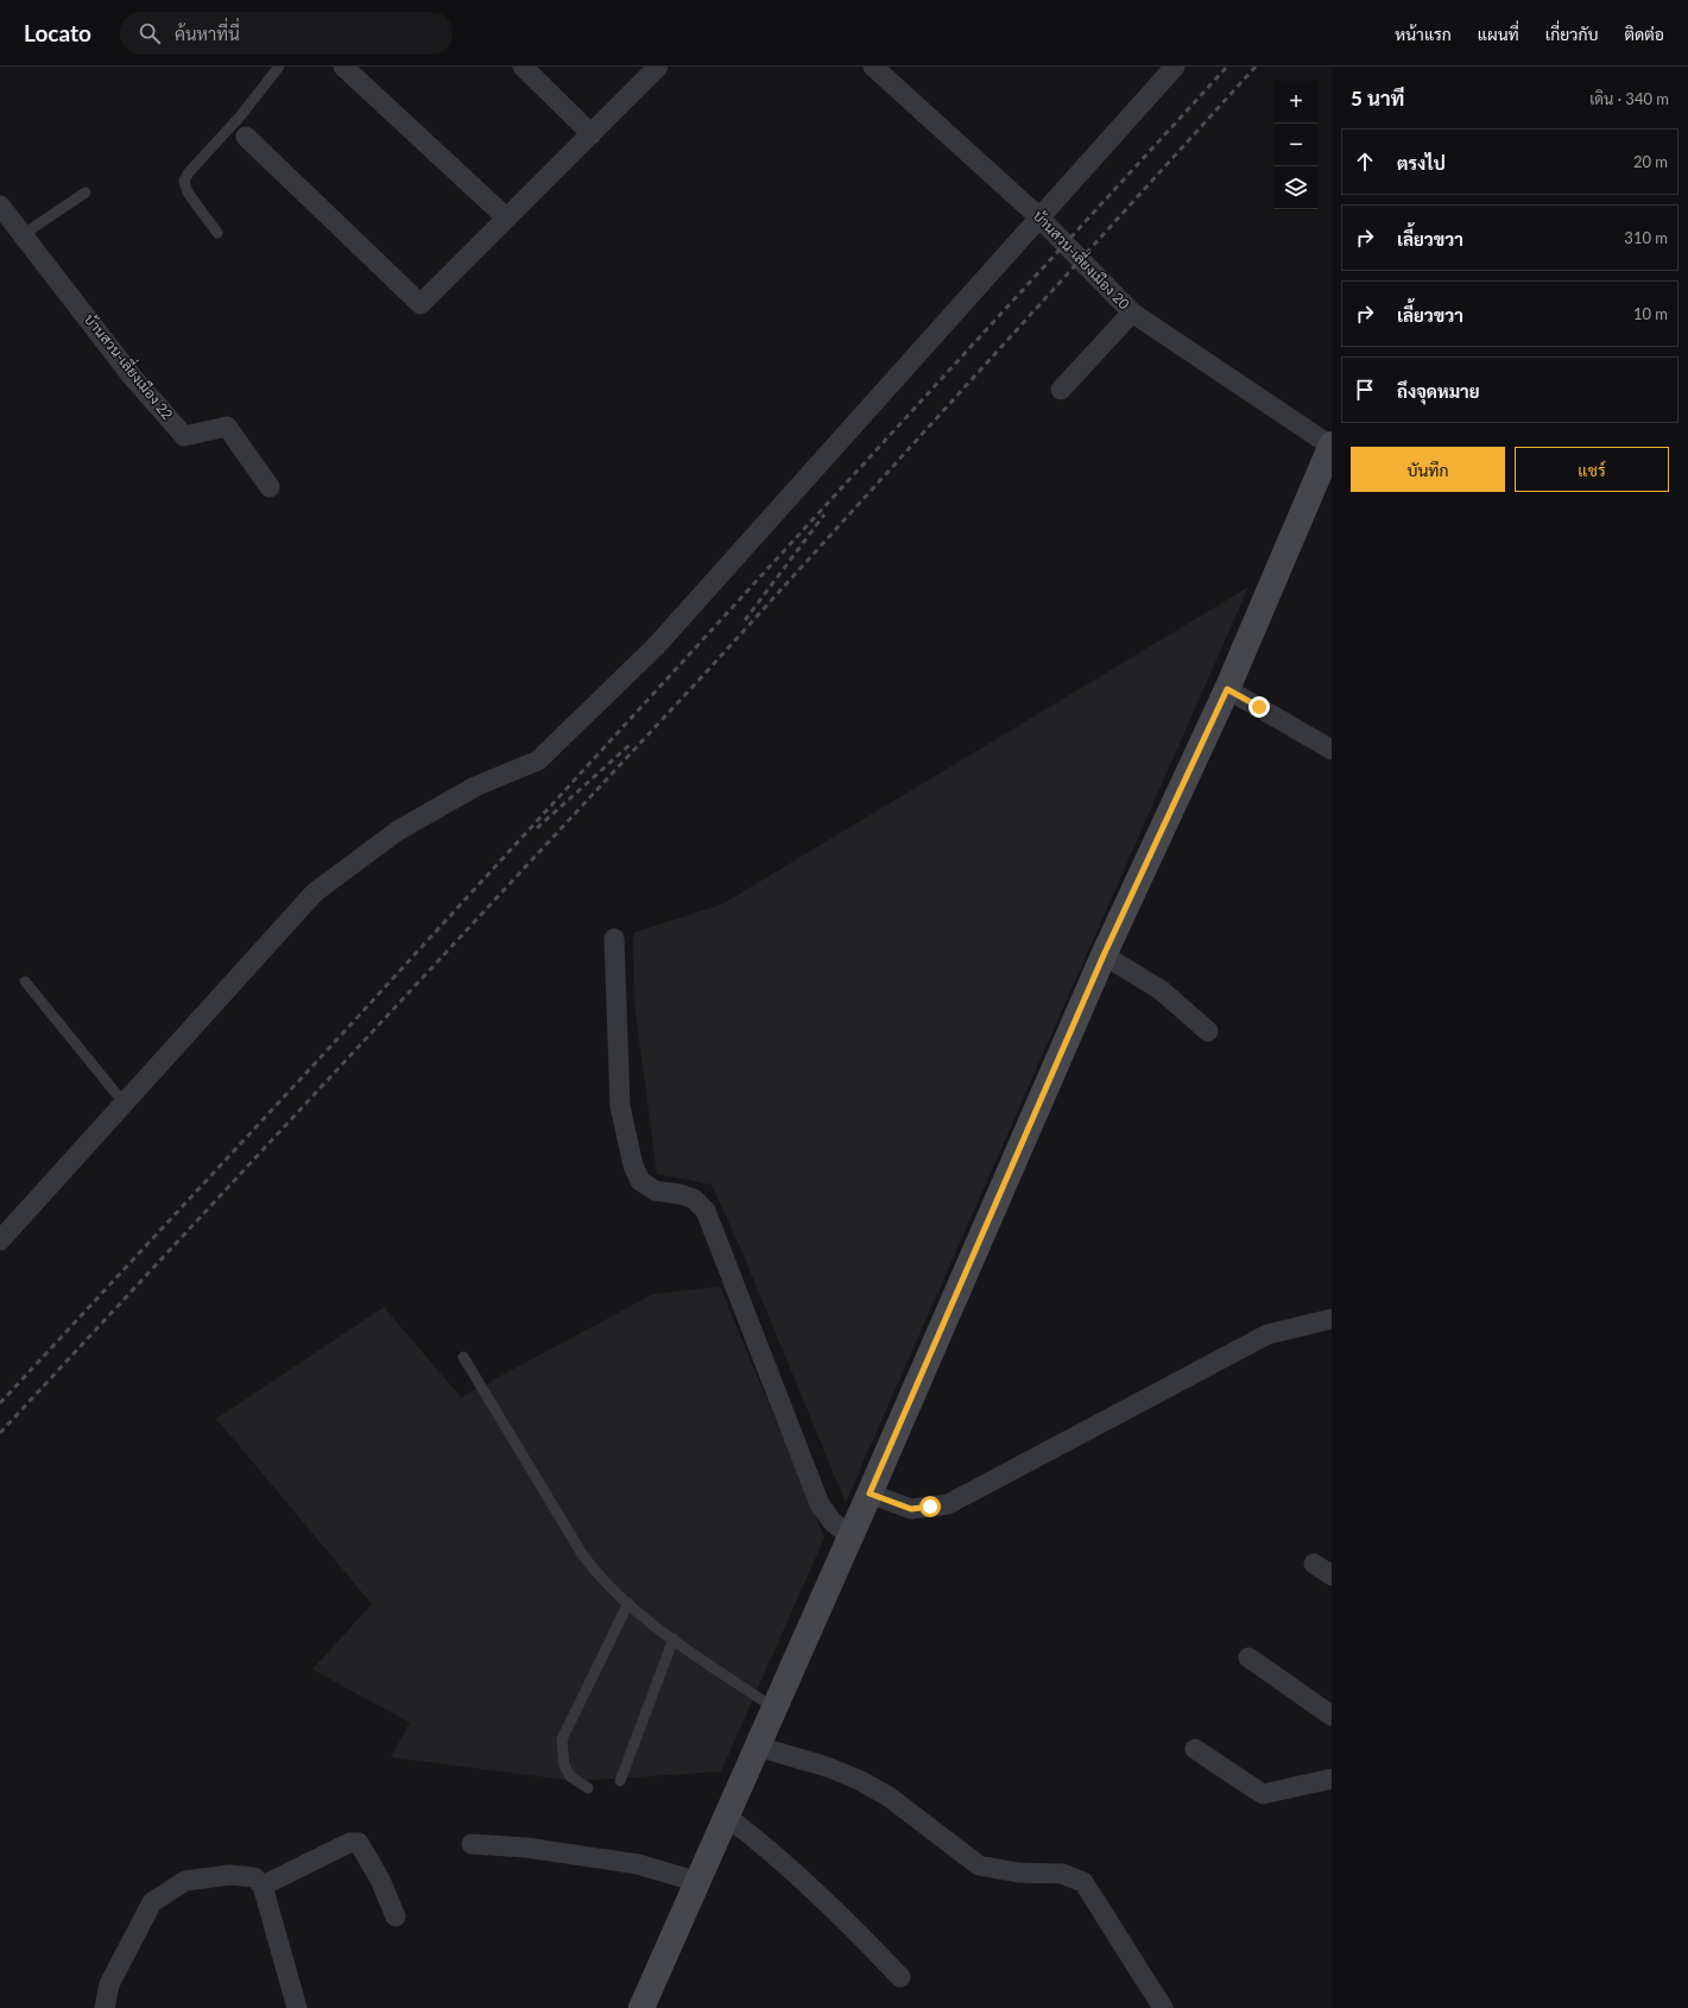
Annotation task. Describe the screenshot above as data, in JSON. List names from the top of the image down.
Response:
{
  "streets": {
    "street": ["บ้านสวน-เลี่ยงเมือง 20", "บ้านสวน-เลี่ยงเมือง 22"]
  },
  "page": {
    "header": "Locato",
    "search": "ค้นหาที่นี่",
    "nav": [
      "หน้าแรก",
      "แผนที่",
      "เกี่ยวกับ",
      "ติดต่อ"
    ],
    "heading": ["5 นาที", "เดิน · 340 m"],
    "map_buttons": ["+", "−"],
    "list": [
      ["ตรงไป", "20 m"],
      ["เลี้ยวขวา", "310 m"],
      ["เลี้ยวขวา", "10 m"],
      "ถึงจุดหมาย"
    ],
    "buttons": ["บันทึก", "แชร์"]
  }
}
